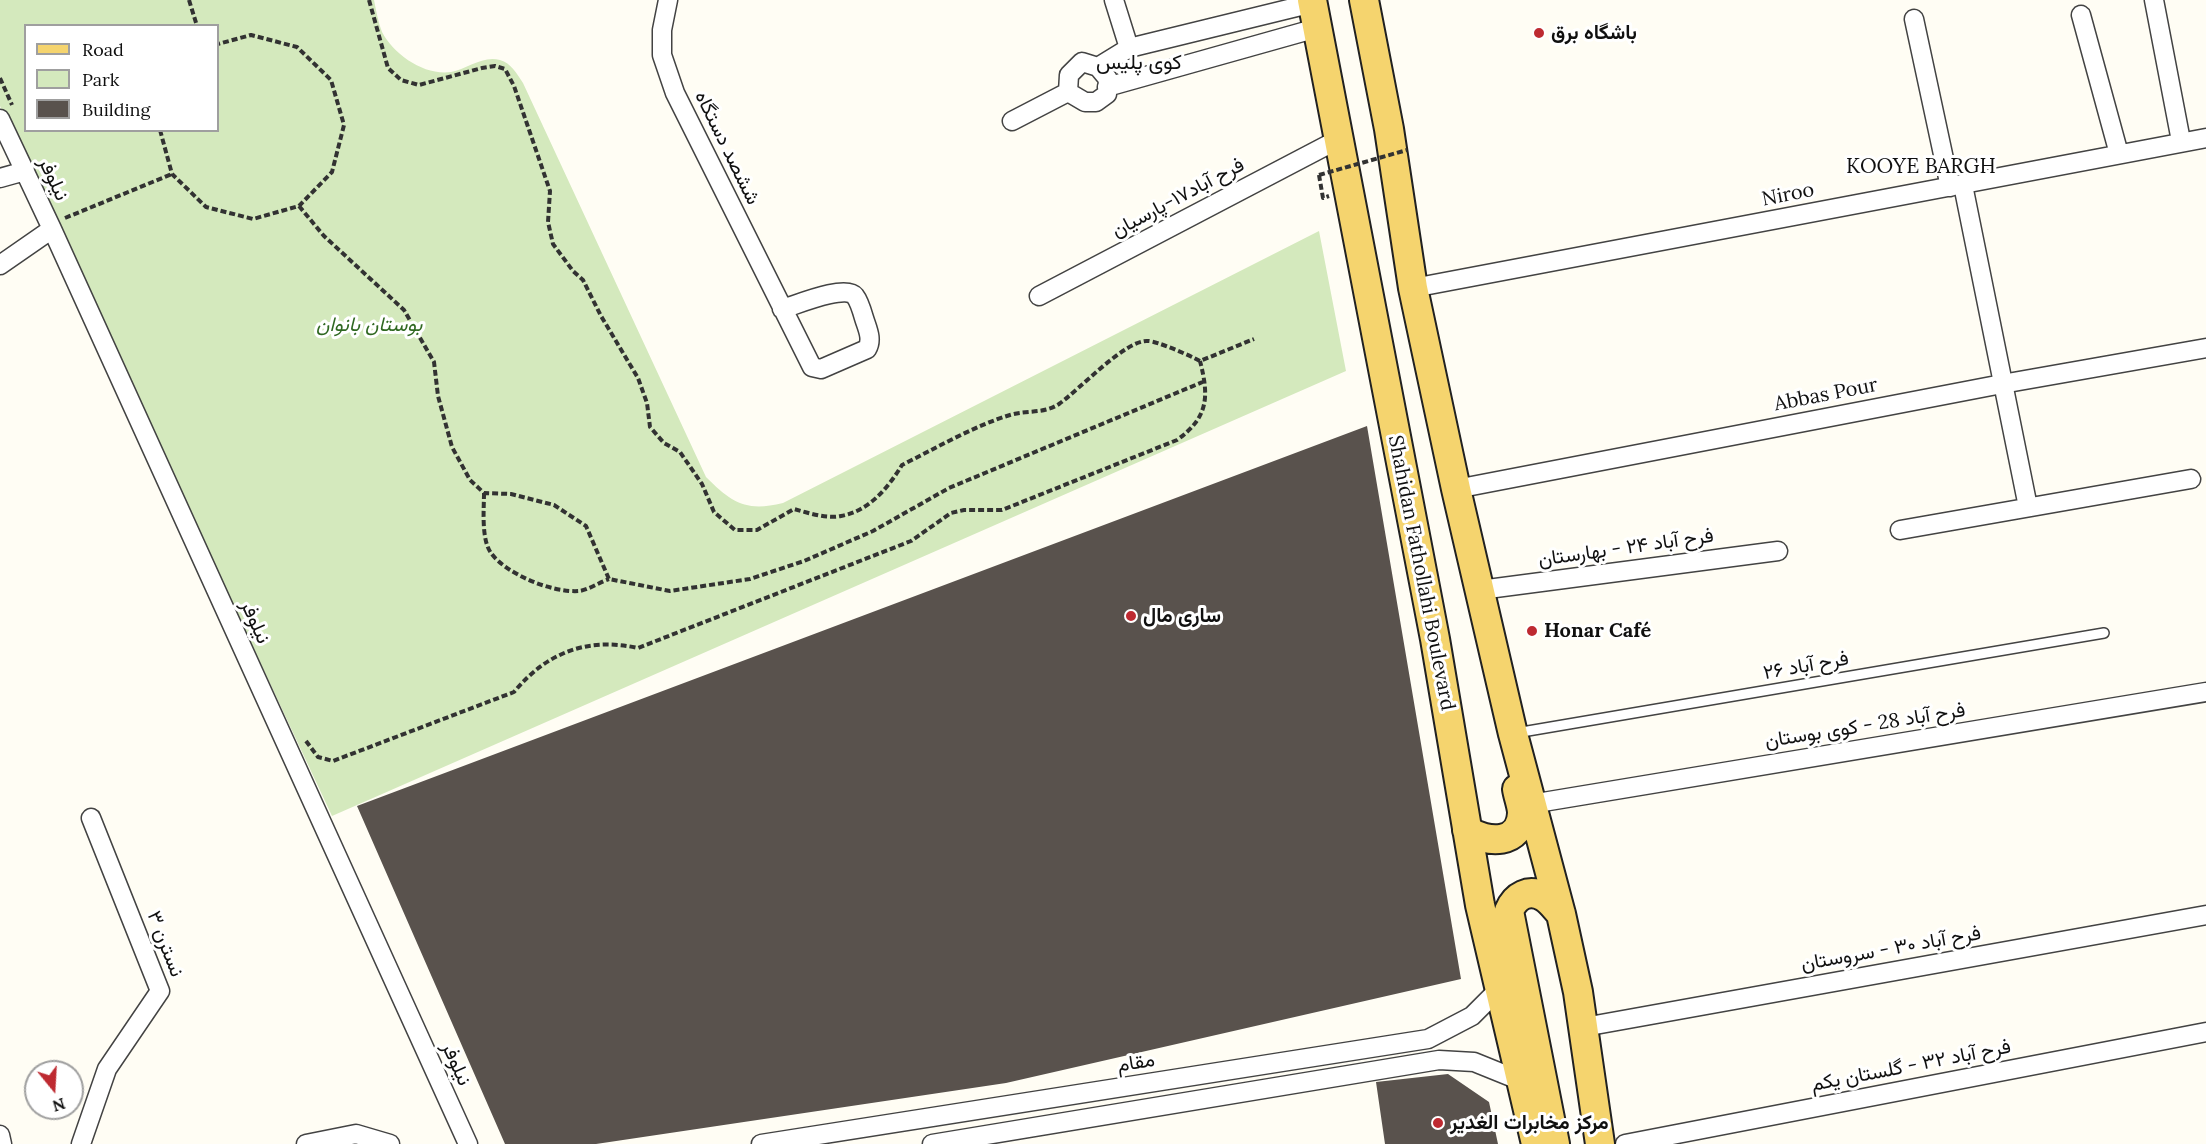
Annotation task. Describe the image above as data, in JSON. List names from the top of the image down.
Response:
{
  "streets": {
    "main road": ["Shahidan Fathollahi Boulevard"],
    "street": [
      "ششصد دستگاه",
      "نیلوفر",
      "Niroo",
      "فرح آباد۱۷-پارسیان",
      "Abbas Pour",
      "فرح آباد ۲۴ - بهارستان",
      "فرح آباد 28 - کوی بوستان",
      "نسترن ۳",
      "فرح آباد ۳۰ - سروستان",
      "مقام",
      "فرح آباد ۳۲ - گلستان یکم"
    ],
    "lane": ["فرح آباد ۲۶"]
  },
  "crossings": [
    ["فرح آباد۱۷-پارسیان", "Shahidan Fathollahi Boulevard"],
    ["Shahidan Fathollahi Boulevard", "مقام"]
  ],
  "districts": ["کوی پلیس", "KOOYE BARGH"],
  "parks": ["بوستان بانوان"],
  "places": [
    "باشگاه برق",
    "ساری مال",
    "Honar Café",
    "مرکز مخابرات الغدیر"
  ],
  "legend": ["Road", "Park", "Building"],
  "north": "bottom"
}
